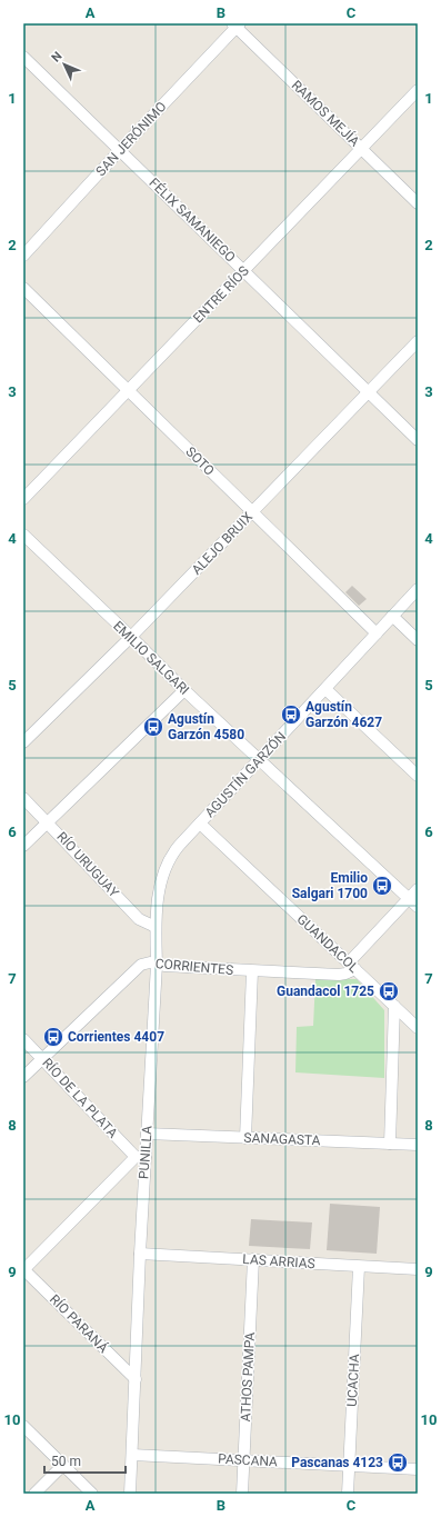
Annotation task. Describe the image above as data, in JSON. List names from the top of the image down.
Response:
{
  "streets": {
    "street": [
      "RAMOS MEJÍA",
      "SAN JERÓNIMO",
      "FÉLIX SAMANIEGO",
      "ENTRE RÍOS",
      "SOTO",
      "ALEJO BRUIX",
      "EMILIO SALGARI",
      "AGUSTÍN GARZÓN",
      "RÍO URUGUAY",
      "GUANDACOL",
      "CORRIENTES",
      "RÍO DE LA PLATA",
      "SANAGASTA",
      "PUNILLA",
      "LAS ARRIAS",
      "RÍO PARANÁ",
      "ATHOS PAMPA",
      "UCACHA",
      "PASCANA"
    ]
  },
  "crossings": [
    ["RAMOS MEJÍA", "SAN JERÓNIMO"],
    ["RAMOS MEJÍA", "ENTRE RÍOS"],
    ["SAN JERÓNIMO", "FÉLIX SAMANIEGO"],
    ["FÉLIX SAMANIEGO", "ENTRE RÍOS"],
    ["FÉLIX SAMANIEGO", "ALEJO BRUIX"],
    ["ENTRE RÍOS", "SOTO"],
    ["SOTO", "ALEJO BRUIX"],
    ["SOTO", "AGUSTÍN GARZÓN"],
    ["ALEJO BRUIX", "EMILIO SALGARI"],
    ["EMILIO SALGARI", "AGUSTÍN GARZÓN"],
    ["AGUSTÍN GARZÓN", "GUANDACOL"],
    ["AGUSTÍN GARZÓN", "PUNILLA"],
    ["RÍO URUGUAY", "PUNILLA"],
    ["GUANDACOL", "CORRIENTES"],
    ["GUANDACOL", "PUNILLA"],
    ["CORRIENTES", "RÍO DE LA PLATA"],
    ["CORRIENTES", "PUNILLA"],
    ["RÍO DE LA PLATA", "PUNILLA"],
    ["SANAGASTA", "PUNILLA"],
    ["PUNILLA", "LAS ARRIAS"],
    ["PUNILLA", "RÍO PARANÁ"],
    ["PUNILLA", "PASCANA"],
    ["LAS ARRIAS", "ATHOS PAMPA"],
    ["LAS ARRIAS", "UCACHA"],
    ["ATHOS PAMPA", "PASCANA"],
    ["UCACHA", "PASCANA"]
  ],
  "places": {
    "bus stop": [
      "Agustín Garzón 4627",
      "Agustín Garzón 4580",
      "Emilio Salgari 1700",
      "Guandacol 1725",
      "Corrientes 4407",
      "Pascanas 4123"
    ]
  },
  "scale_bar": "50 m",
  "north": "top left",
  "grid": {
    "columns": ["A", "B", "C"],
    "rows": [
      "1",
      "2",
      "3",
      "4",
      "5",
      "6",
      "7",
      "8",
      "9",
      "10"
    ]
  }
}
